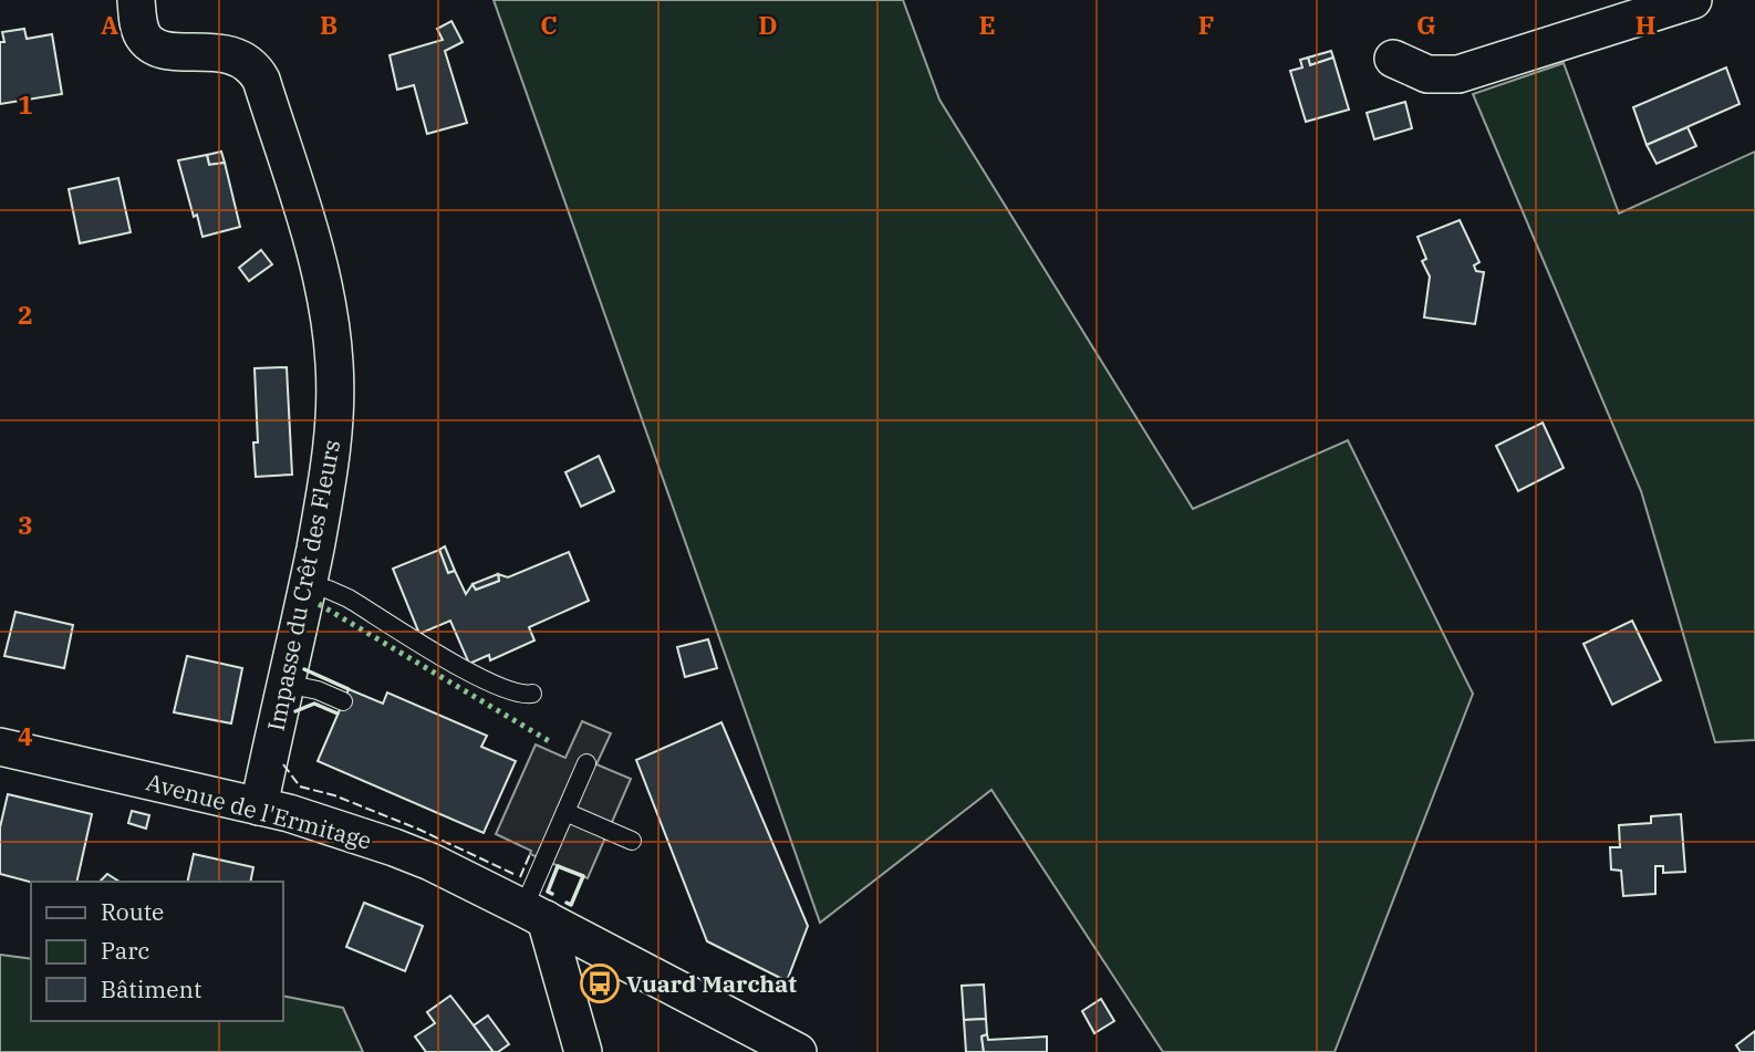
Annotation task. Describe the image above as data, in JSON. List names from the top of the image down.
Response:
{
  "streets": {
    "street": ["Impasse du Crêt des Fleurs", "Avenue de l'Ermitage"]
  },
  "crossings": [
    ["Impasse du Crêt des Fleurs", "Avenue de l'Ermitage"]
  ],
  "places": {
    "bus stop": ["Vuard Marchat"]
  },
  "legend": ["Route", "Parc", "Bâtiment"],
  "grid": {
    "columns": [
      "A",
      "B",
      "C",
      "D",
      "E",
      "F",
      "G",
      "H"
    ],
    "rows": [
      "1",
      "2",
      "3",
      "4"
    ]
  }
}
